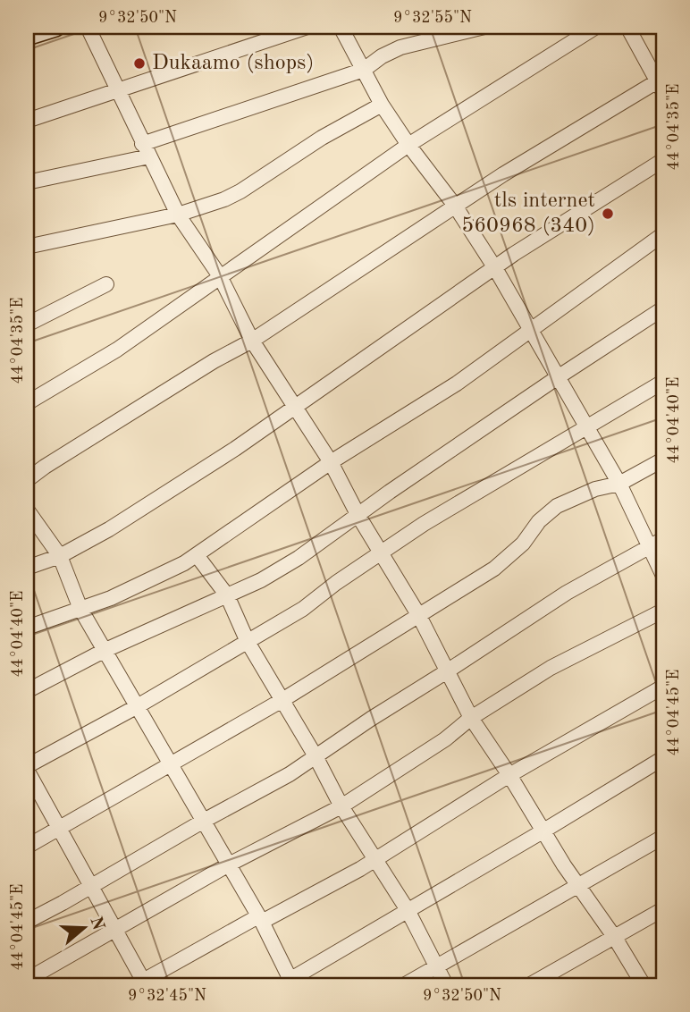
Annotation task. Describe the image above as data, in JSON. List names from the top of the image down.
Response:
{
  "places": ["Dukaamo (shops)", "tls internet 560968 (340)"],
  "north": "right",
  "coordinates": [
    "9°32'50\"N",
    "9°32'55\"N",
    "44°04'35\"E",
    "44°04'40\"E",
    "44°04'45\"E",
    "9°32'45\"N"
  ]
}
